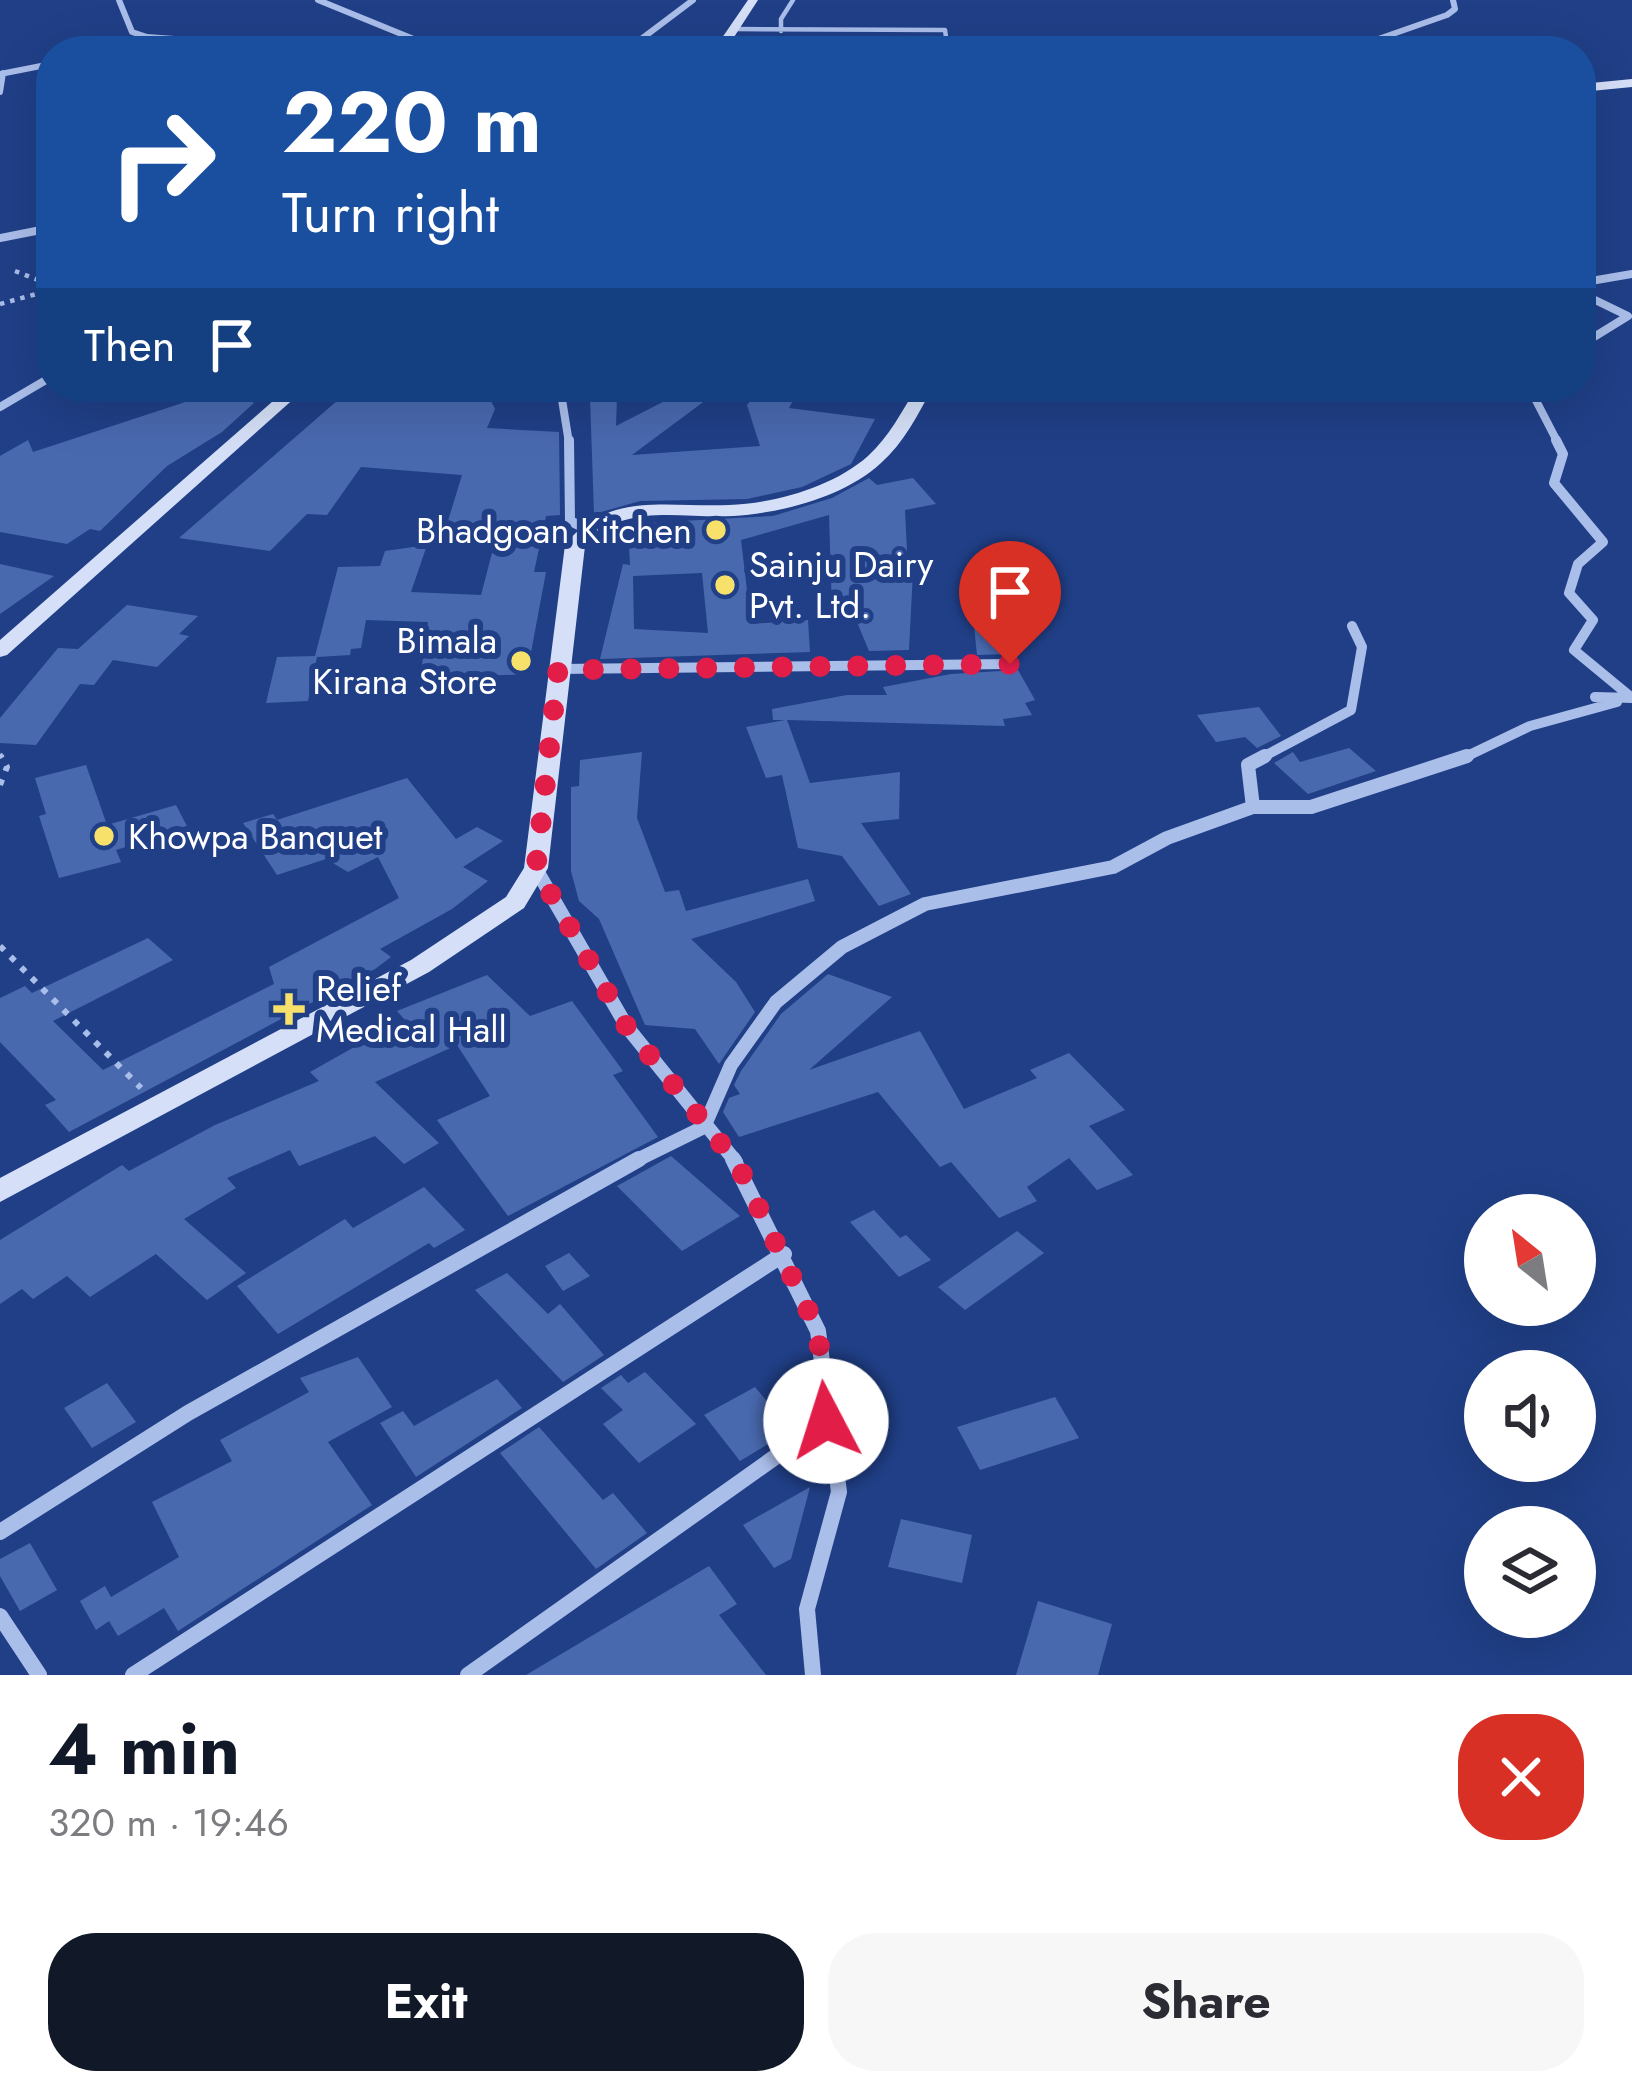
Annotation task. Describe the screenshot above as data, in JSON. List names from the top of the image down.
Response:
{
  "places": {
    "other": [
      "Bhadgoan Kitchen",
      "Sainju Dairy Pvt. Ltd.",
      "Bimala Kirana Store",
      "Khowpa Banquet"
    ],
    "health": ["Relief Medical Hall"]
  },
  "north": "top left",
  "page": {
    "turn": ["220 m", "Turn right"],
    "then": "Then",
    "heading": ["4 min", "320 m · 19:46"],
    "buttons": ["Exit", "Share"]
  }
}
